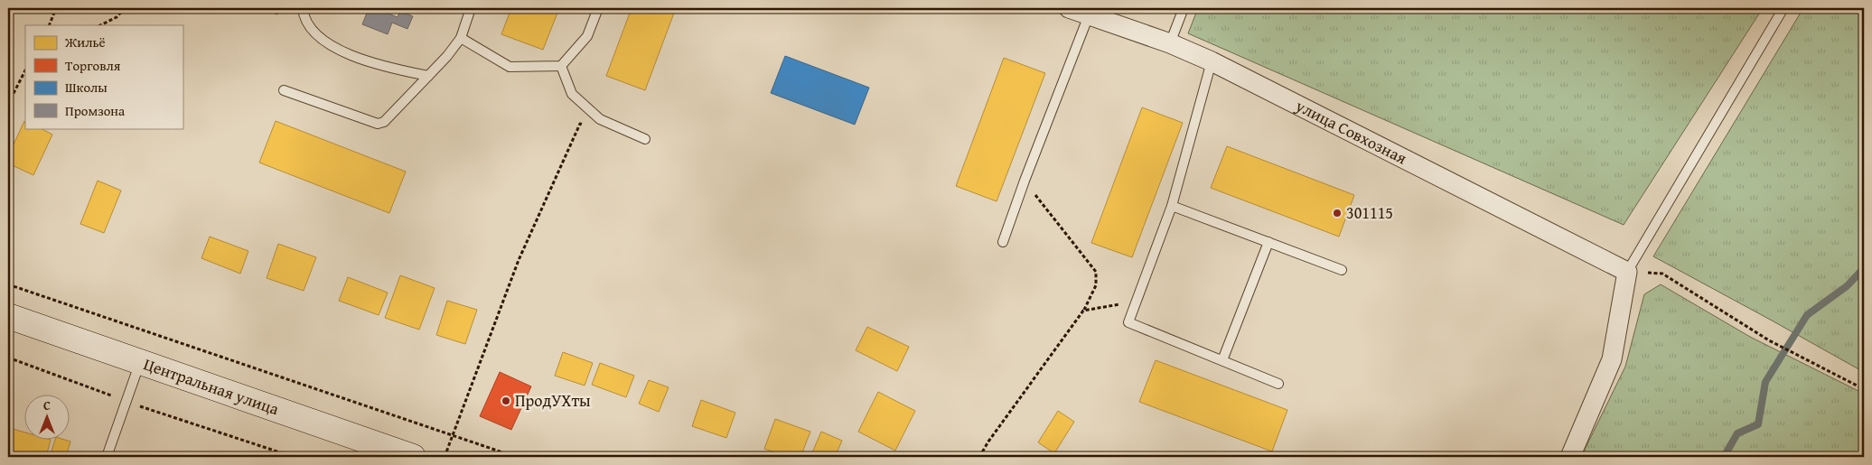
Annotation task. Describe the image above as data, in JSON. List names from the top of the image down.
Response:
{
  "streets": {
    "main road": ["Центральная улица"],
    "street": ["улица Совхозная"]
  },
  "places": ["301115", "ПродУХты"],
  "legend": [
    "Жильё",
    "Торговля",
    "Школы",
    "Промзона"
  ],
  "north": "top"
}
